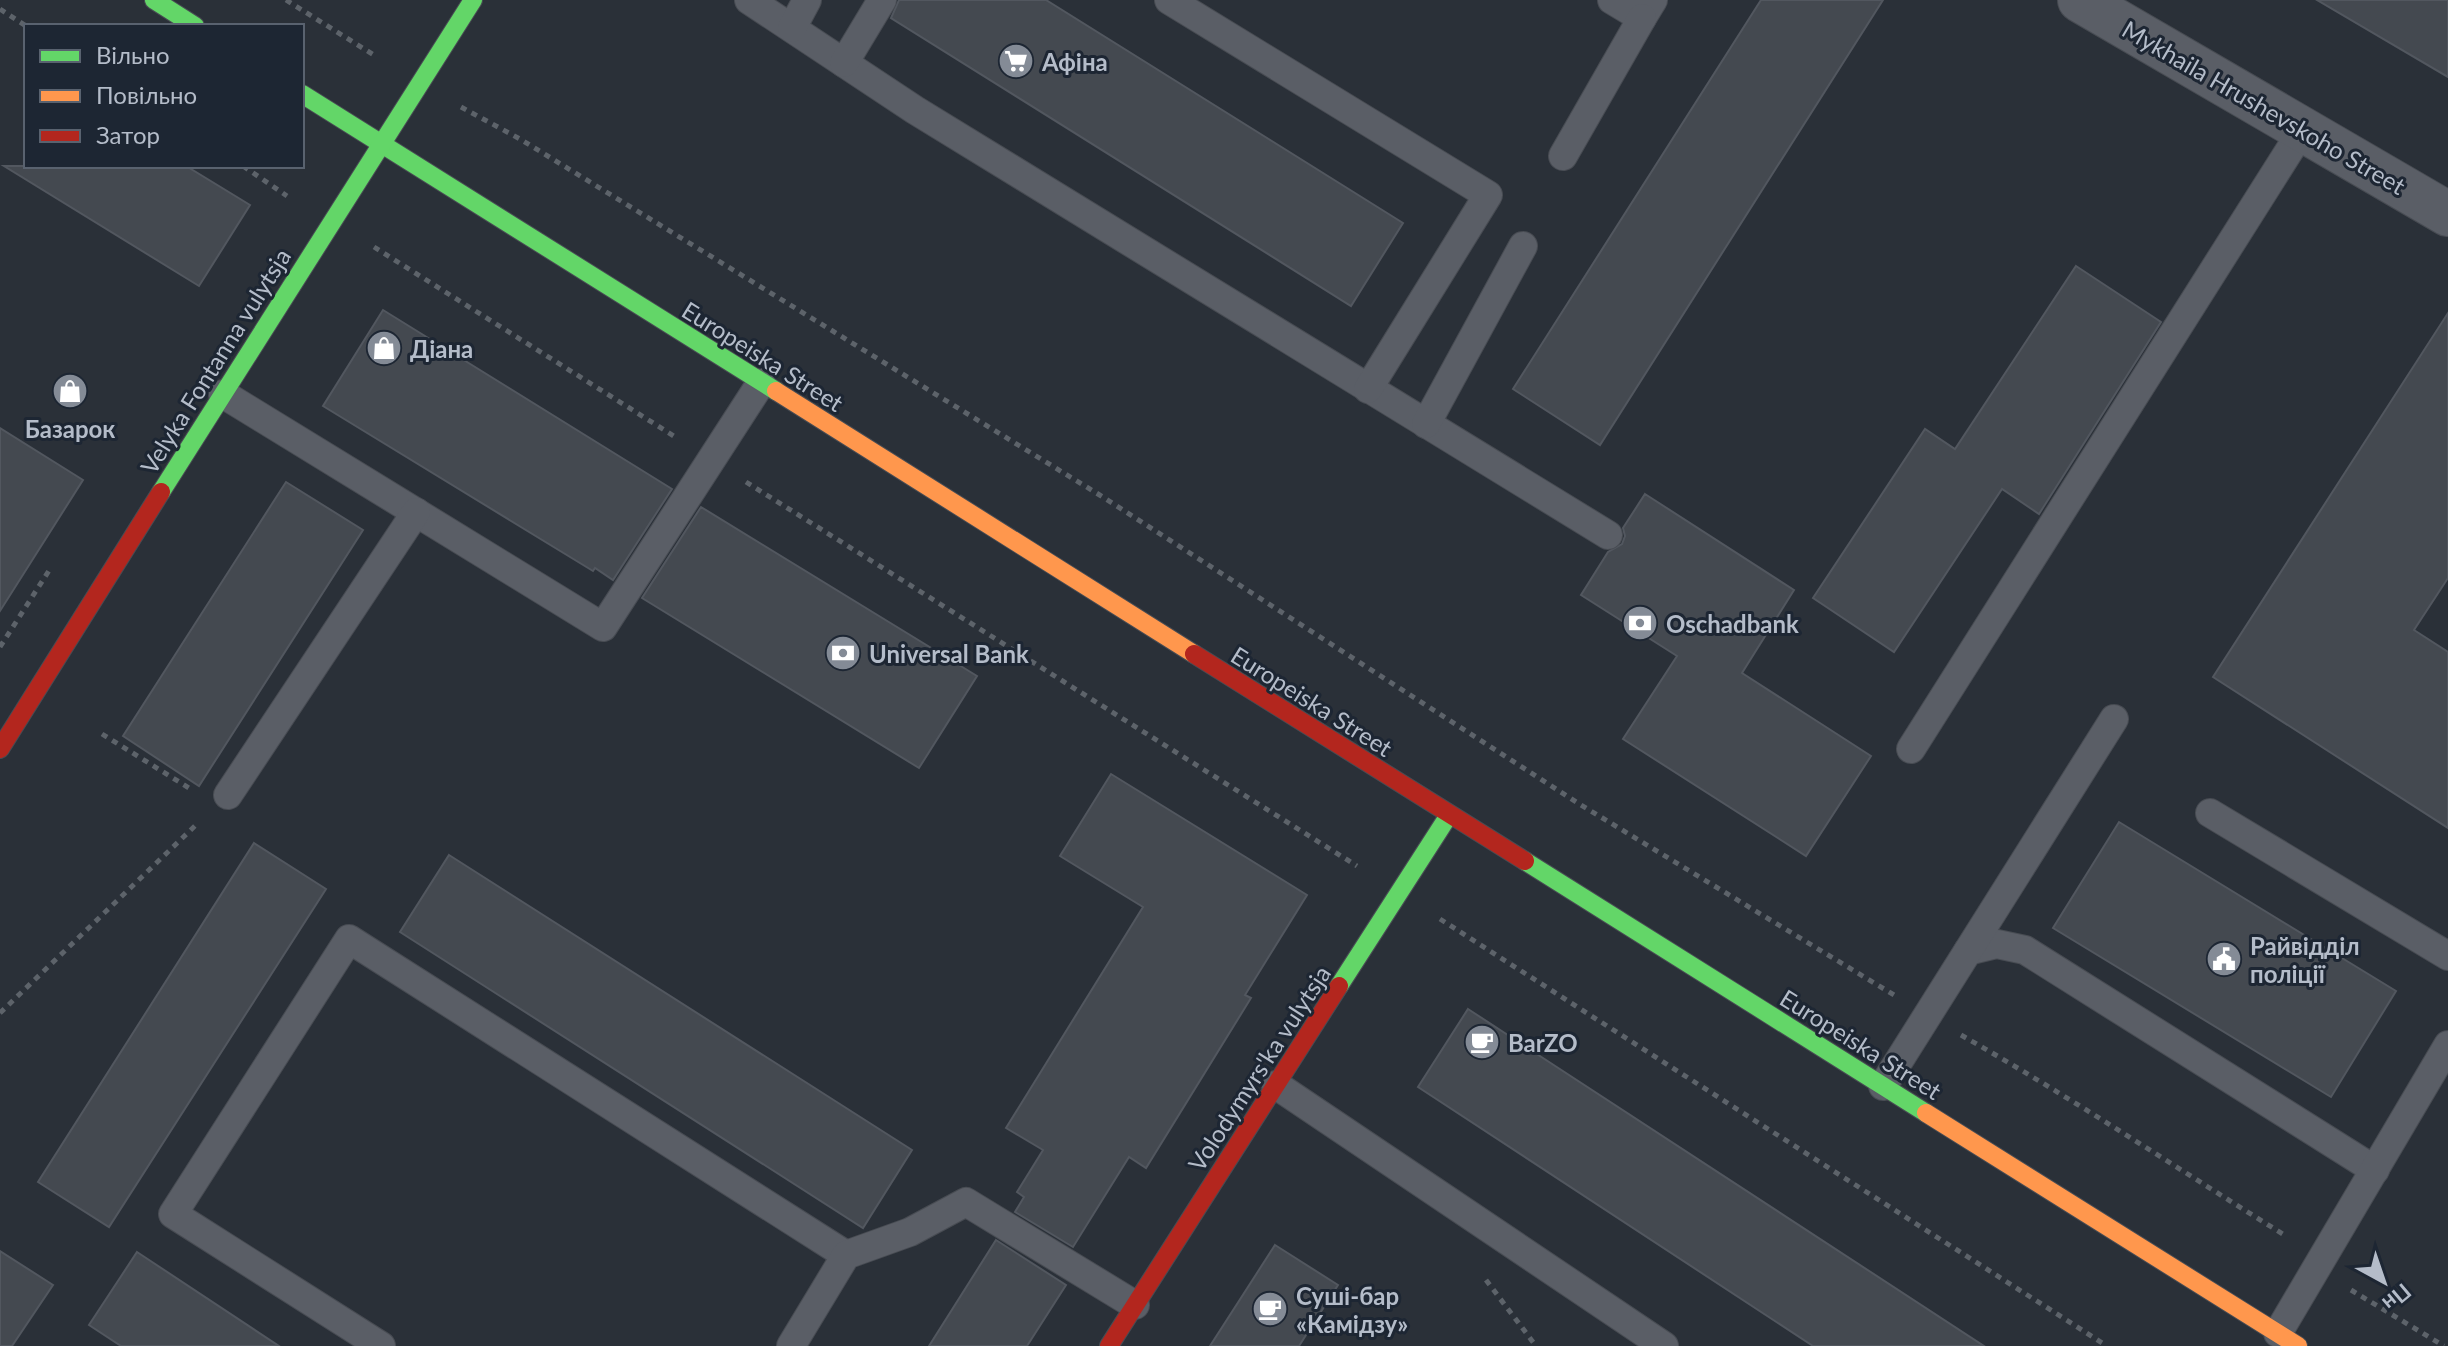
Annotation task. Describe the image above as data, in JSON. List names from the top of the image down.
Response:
{
  "streets": {
    "main road": ["Europeiska Street", "Velyka Fontanna vulytsja", "Volodymyrs'ka vulytsja"],
    "street": ["Mykhaila Hrushevskoho Street"]
  },
  "crossings": [
    ["Europeiska Street", "Velyka Fontanna vulytsja"],
    ["Europeiska Street", "Volodymyrs'ka vulytsja"]
  ],
  "places": {
    "supermarket": ["Афіна"],
    "shop": ["Діана", "Базарок"],
    "bank": ["Oschadbank", "Universal Bank"],
    "public building": ["Райвідділ поліції"],
    "cafe": ["BarZO", "Суші-бар «Камідзу»"]
  },
  "legend": ["Вільно", "Повільно", "Затор"],
  "north": "bottom right"
}
